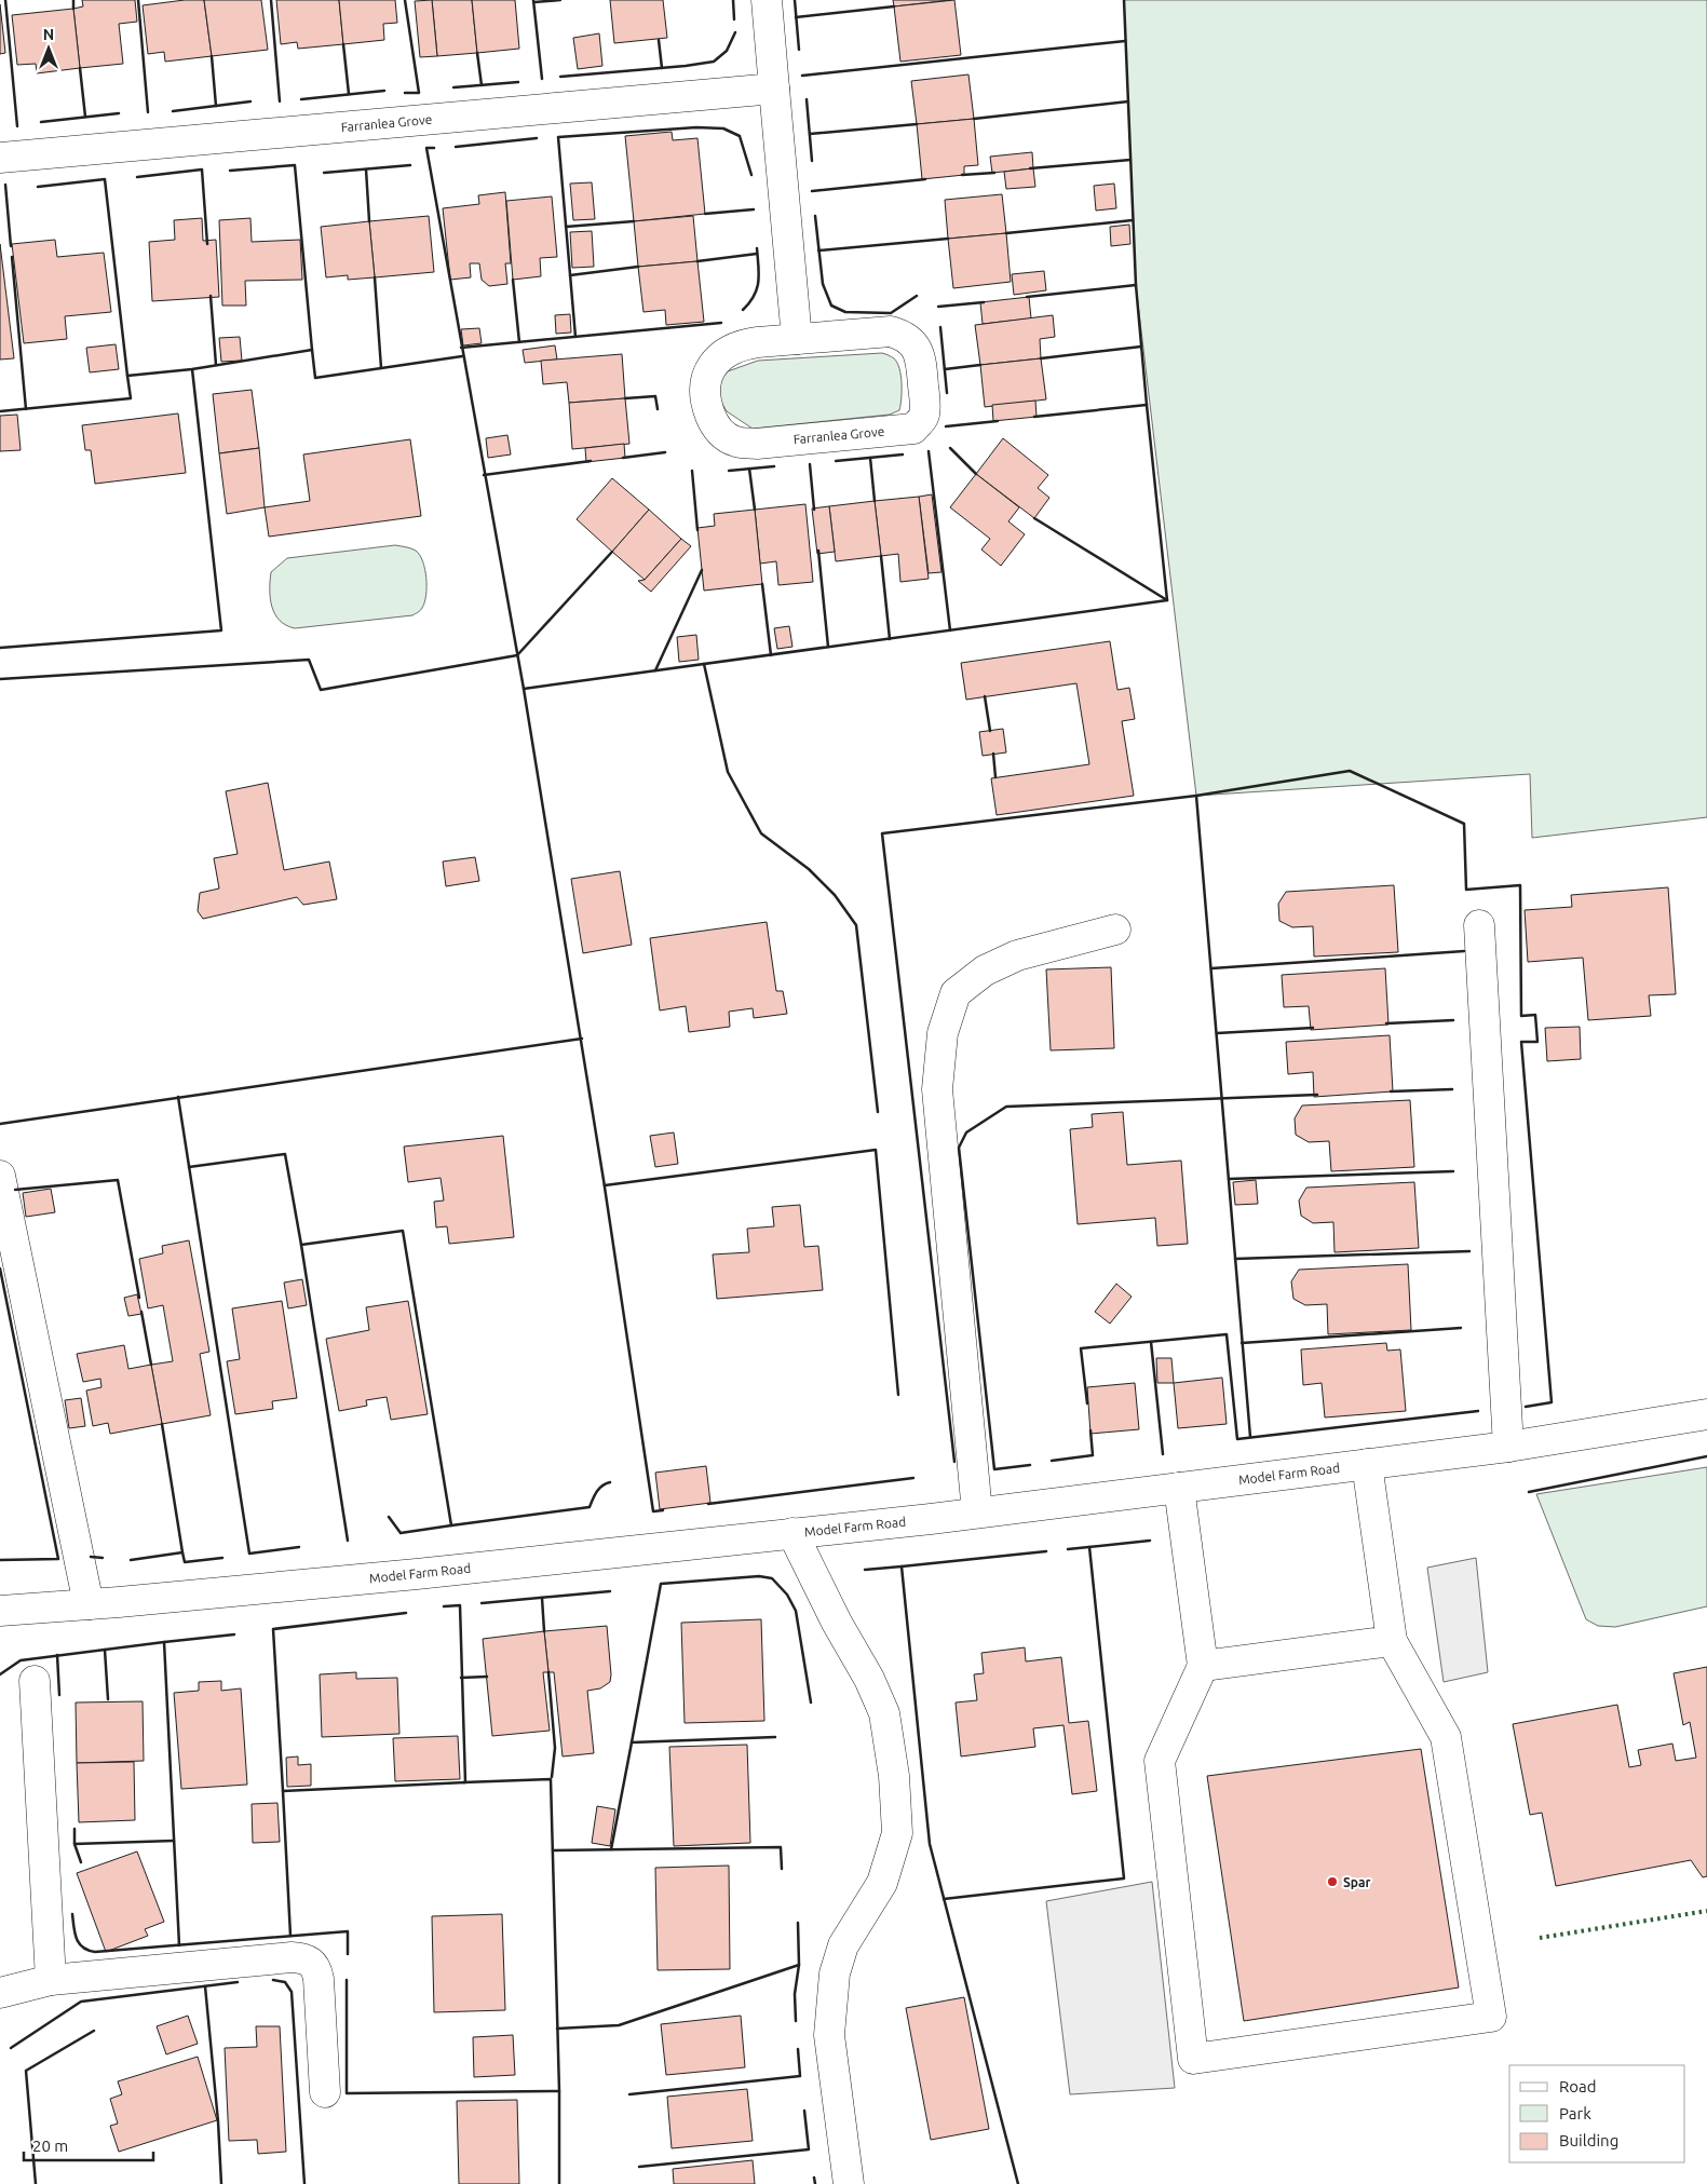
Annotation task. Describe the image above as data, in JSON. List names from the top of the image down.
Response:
{
  "streets": {
    "street": ["Farranlea Grove", "Model Farm Road"]
  },
  "places": ["Spar"],
  "legend": ["Road", "Park", "Building"],
  "scale_bar": "20 m",
  "north": "top"
}
